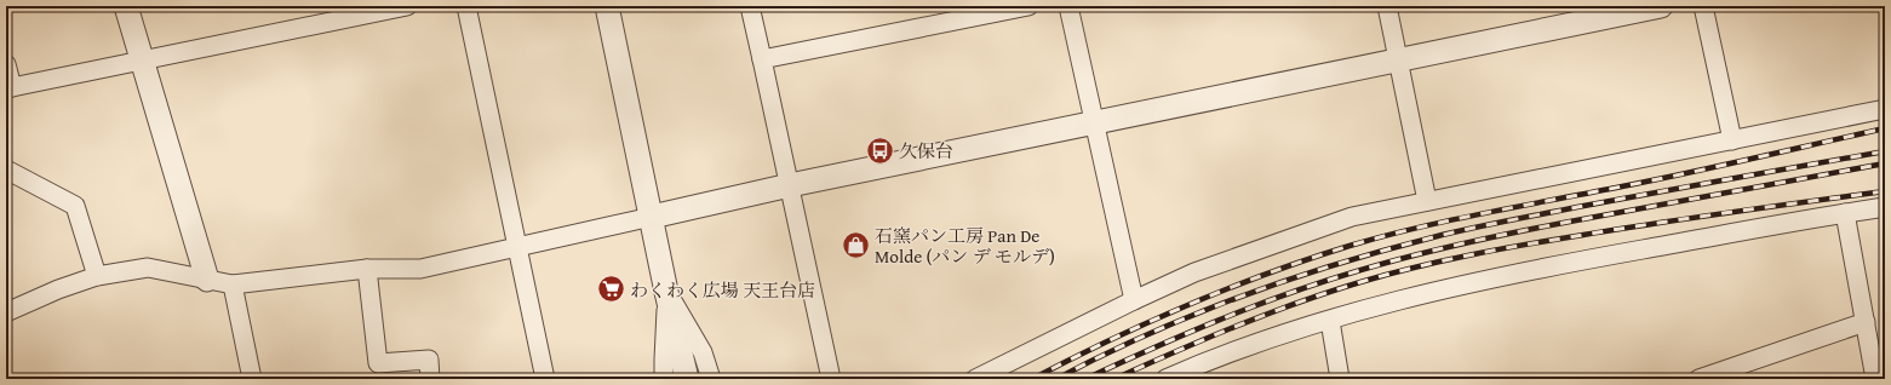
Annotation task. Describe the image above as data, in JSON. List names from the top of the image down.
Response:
{
  "places": {
    "bus stop": ["久保台"],
    "shop": ["石窯パン工房 Pan De Molde (パン デ モルデ)"],
    "supermarket": ["わくわく広場 天王台店"]
  }
}
